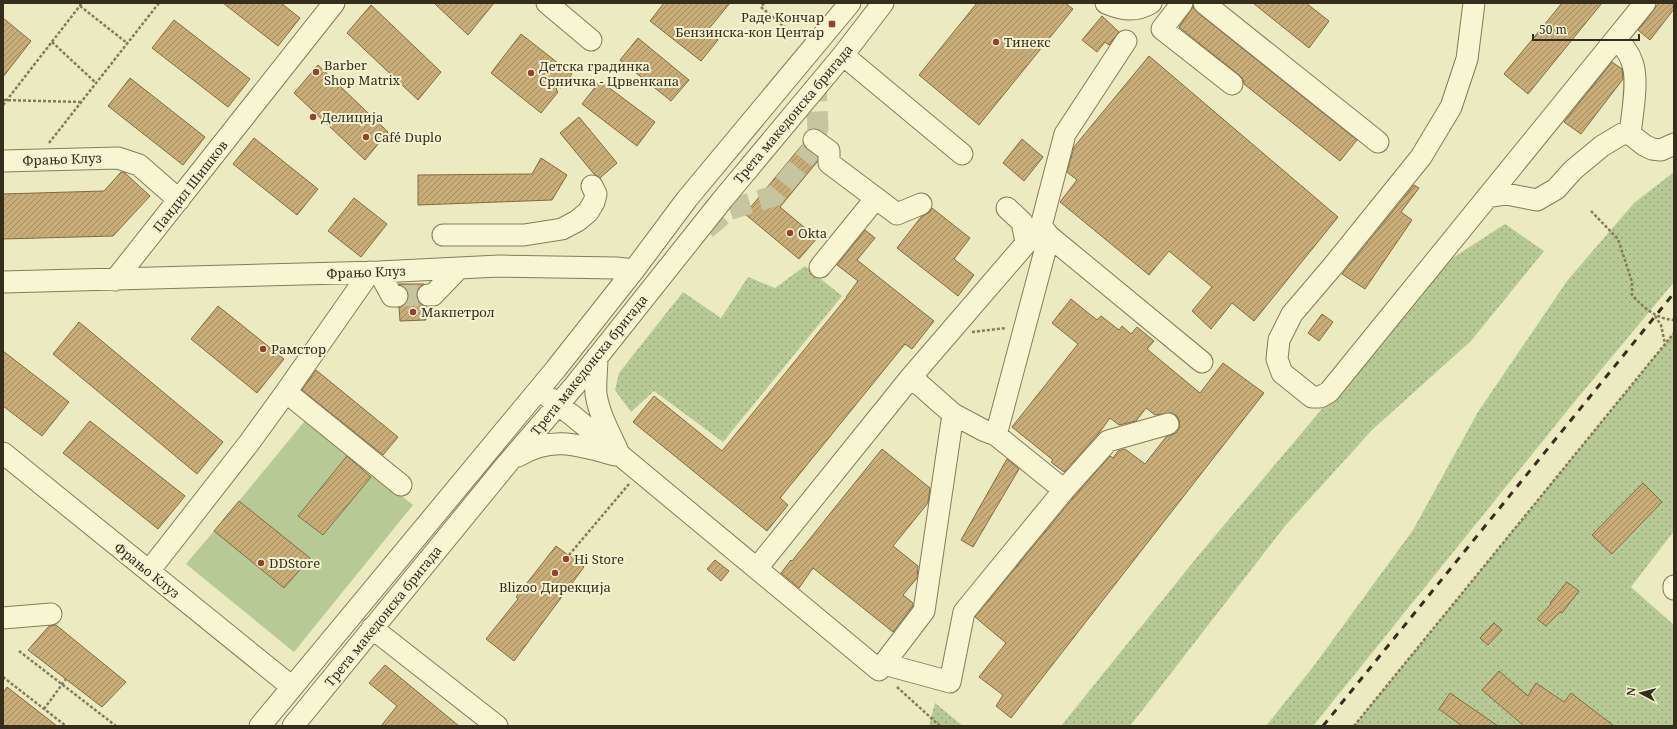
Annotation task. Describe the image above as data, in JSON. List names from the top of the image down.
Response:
{
  "streets": {
    "street": ["Трета македонска бригада", "Фрањо Клуз", "Пандил Шишков"]
  },
  "crossings": [
    ["Трета македонска бригада", "Фрањо Клуз"],
    ["Фрањо Клуз", "Пандил Шишков"]
  ],
  "places": {
    "transit": ["Раде Кончар Бензинска-кон Центар"],
    "other": [
      "Тинекс",
      "Barber Shop Matrix",
      "Детска градинка Срничка - Црвенкапа",
      "Делиција",
      "Café Duplo",
      "Okta",
      "Макпетрол",
      "Рамстор",
      "Hi Store",
      "DDStore",
      "Blizoo Дирекција"
    ]
  },
  "scale_bar": "50 m",
  "north": "left"
}
